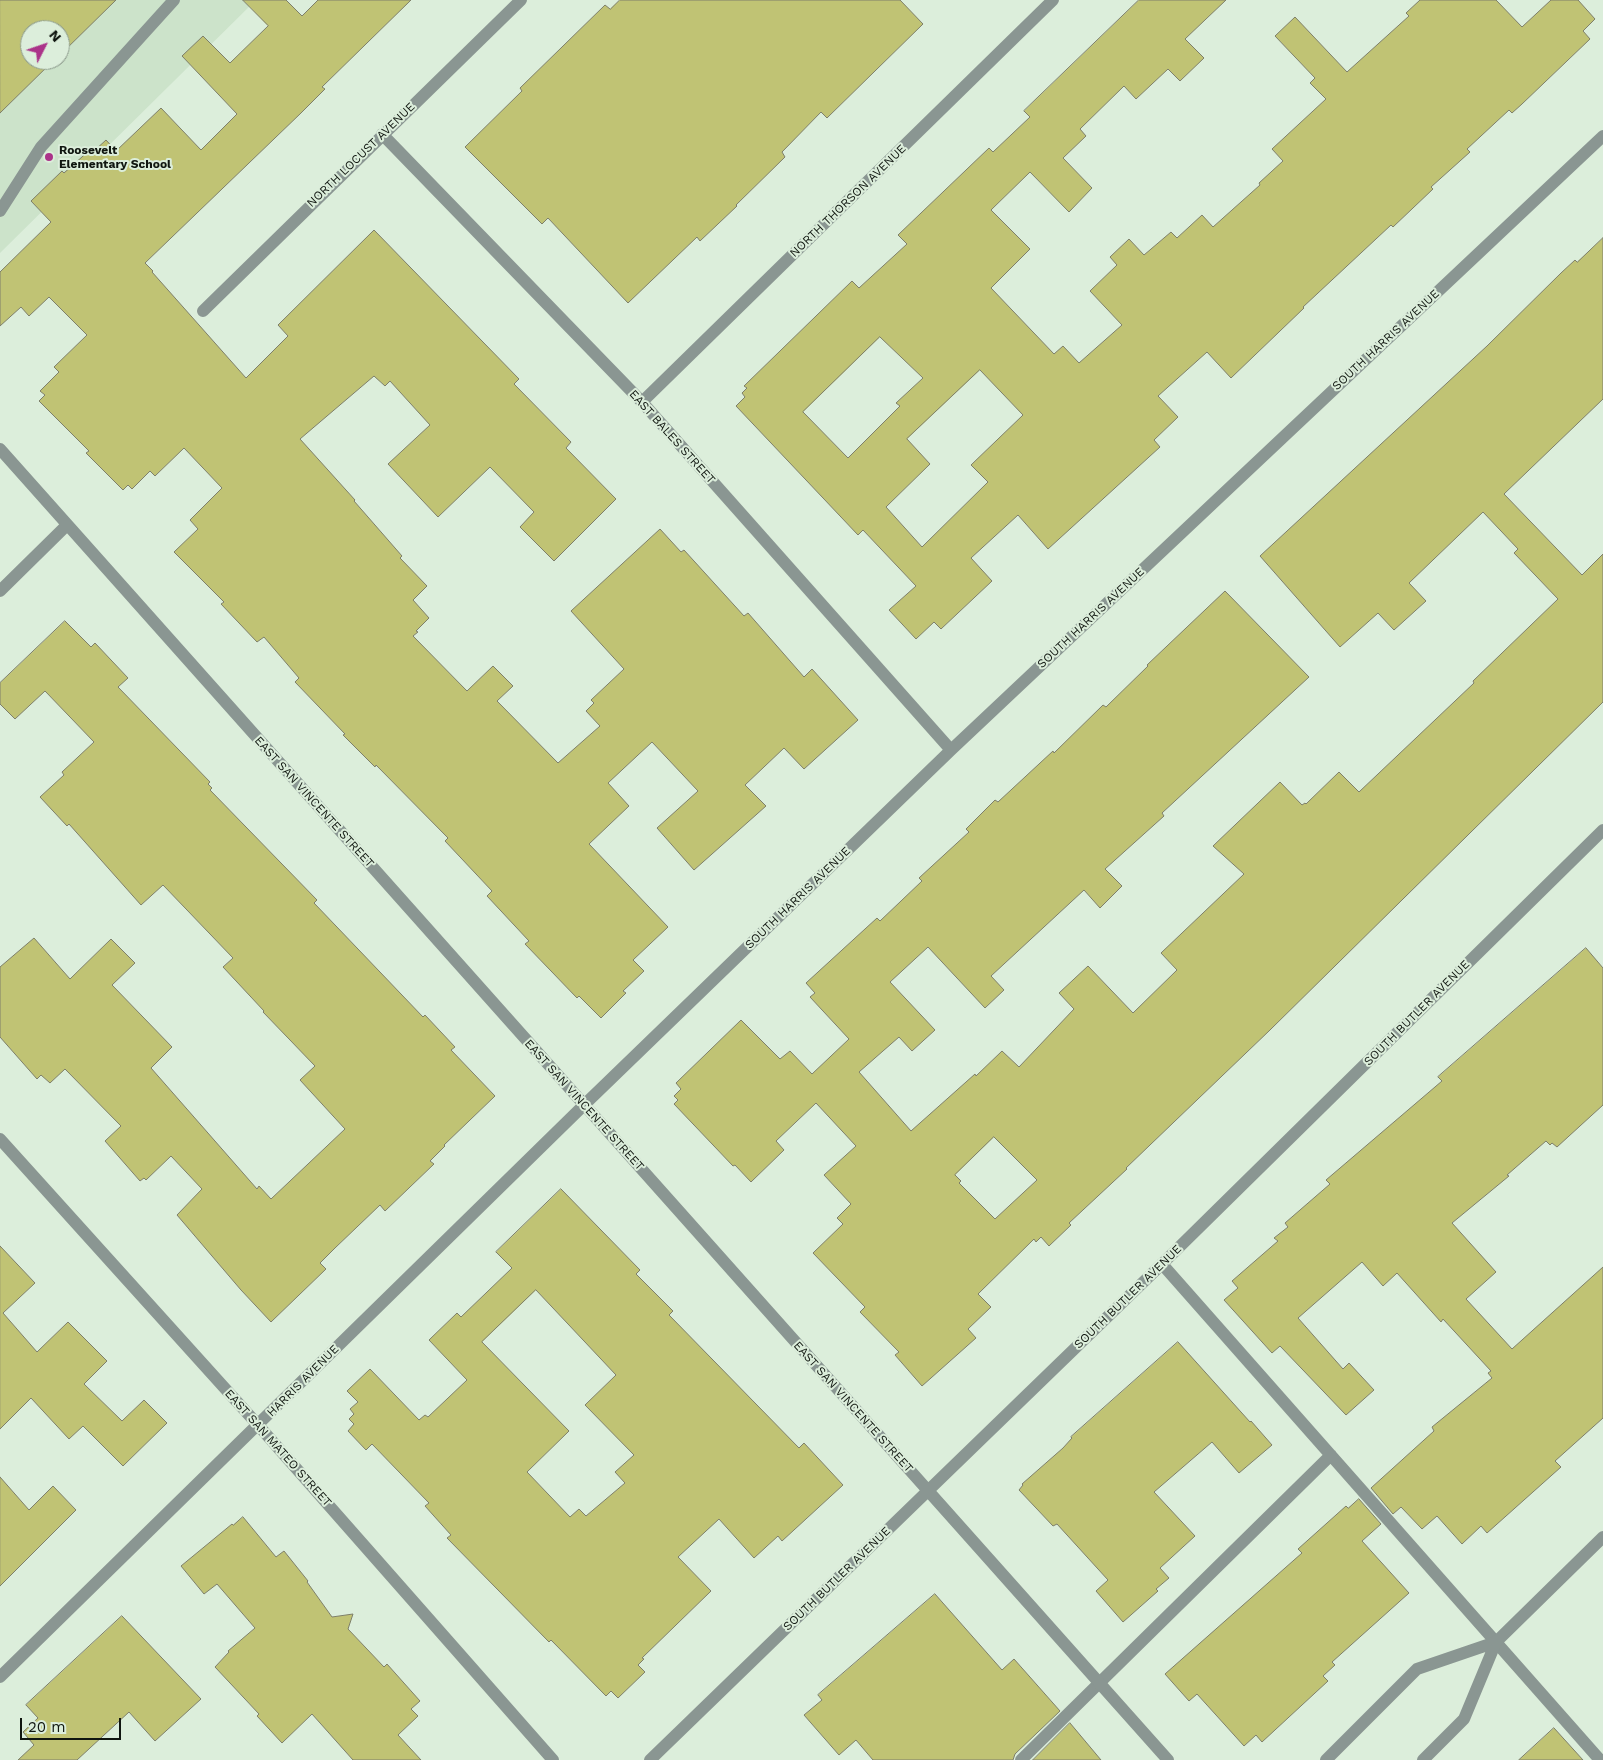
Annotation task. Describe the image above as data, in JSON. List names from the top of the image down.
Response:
{
  "streets": {
    "street": [
      "NORTH LOCUST AVENUE",
      "NORTH THORSON AVENUE",
      "SOUTH HARRIS AVENUE",
      "EAST BALES STREET",
      "EAST SAN VINCENTE STREET",
      "SOUTH BUTLER AVENUE",
      "HARRIS AVENUE",
      "EAST SAN MATEO STREET"
    ]
  },
  "crossings": [
    ["NORTH LOCUST AVENUE", "EAST BALES STREET"],
    ["NORTH THORSON AVENUE", "EAST BALES STREET"],
    ["SOUTH HARRIS AVENUE", "EAST BALES STREET"],
    ["SOUTH HARRIS AVENUE", "EAST SAN VINCENTE STREET"],
    ["SOUTH HARRIS AVENUE", "HARRIS AVENUE"],
    ["EAST SAN VINCENTE STREET", "SOUTH BUTLER AVENUE"],
    ["EAST SAN VINCENTE STREET", "HARRIS AVENUE"],
    ["HARRIS AVENUE", "EAST SAN MATEO STREET"]
  ],
  "places": ["Roosevelt Elementary School"],
  "scale_bar": "20 m",
  "north": "top right"
}
